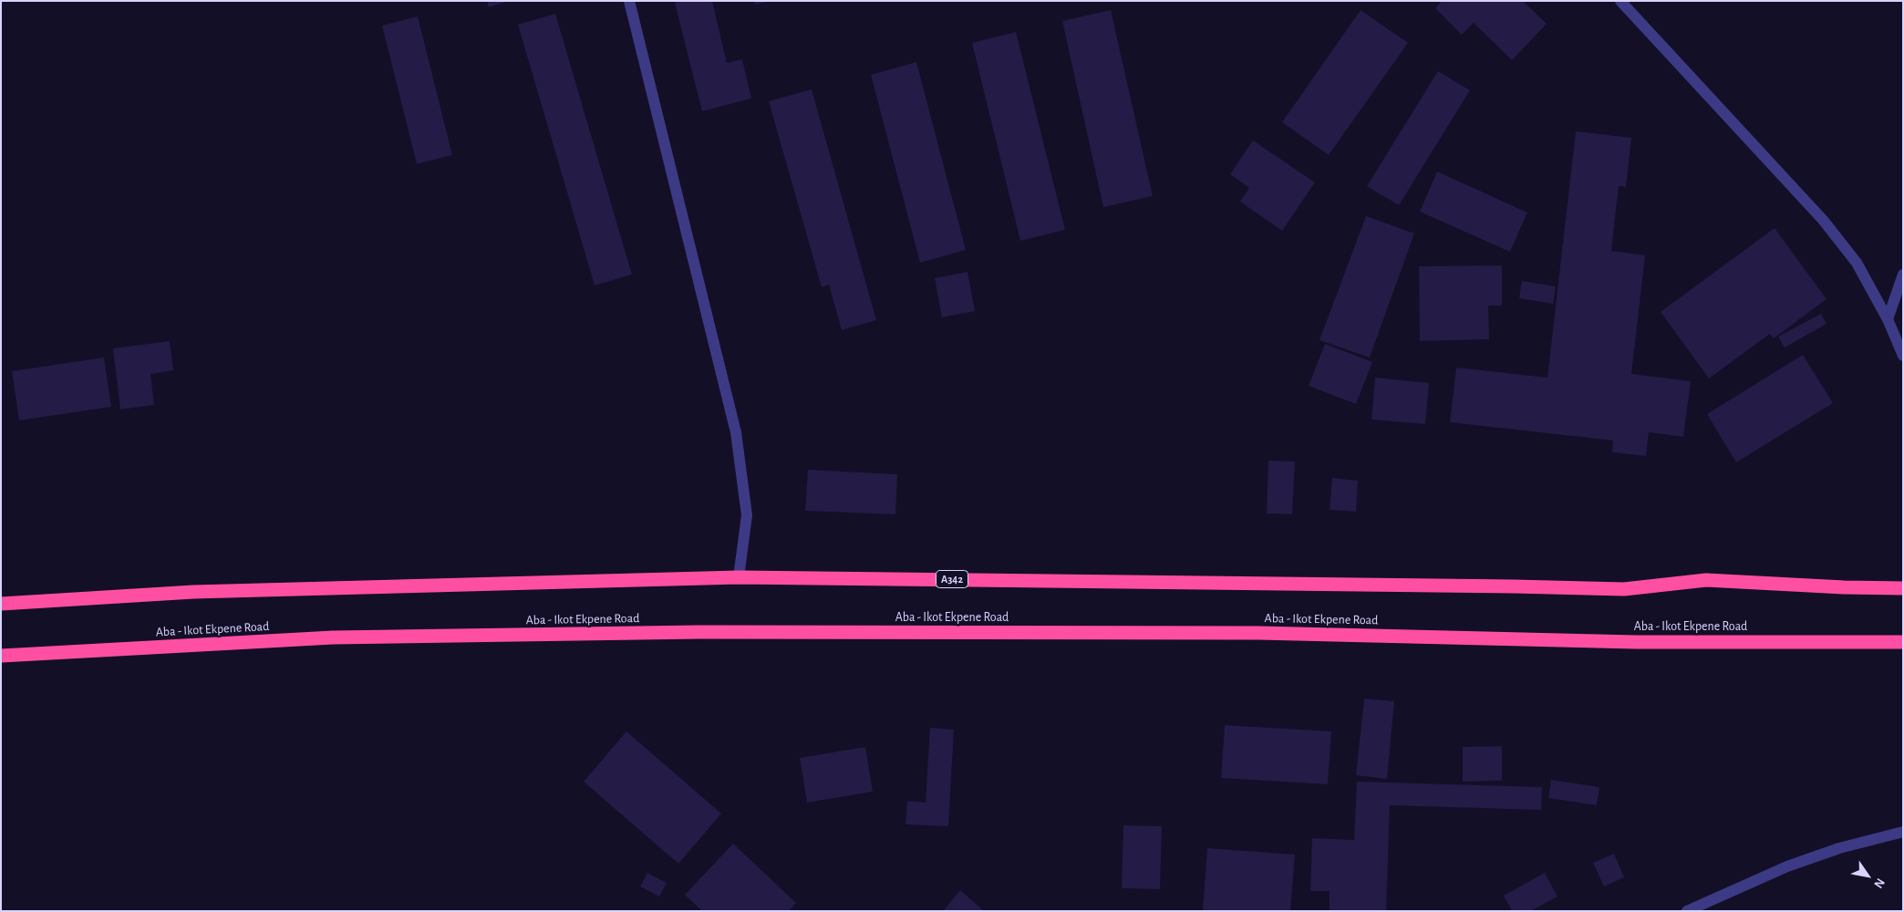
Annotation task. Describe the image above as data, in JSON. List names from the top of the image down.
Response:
{
  "streets": {
    "highway": ["A342", "Aba - Ikot Ekpene Road"]
  },
  "north": "bottom right"
}
